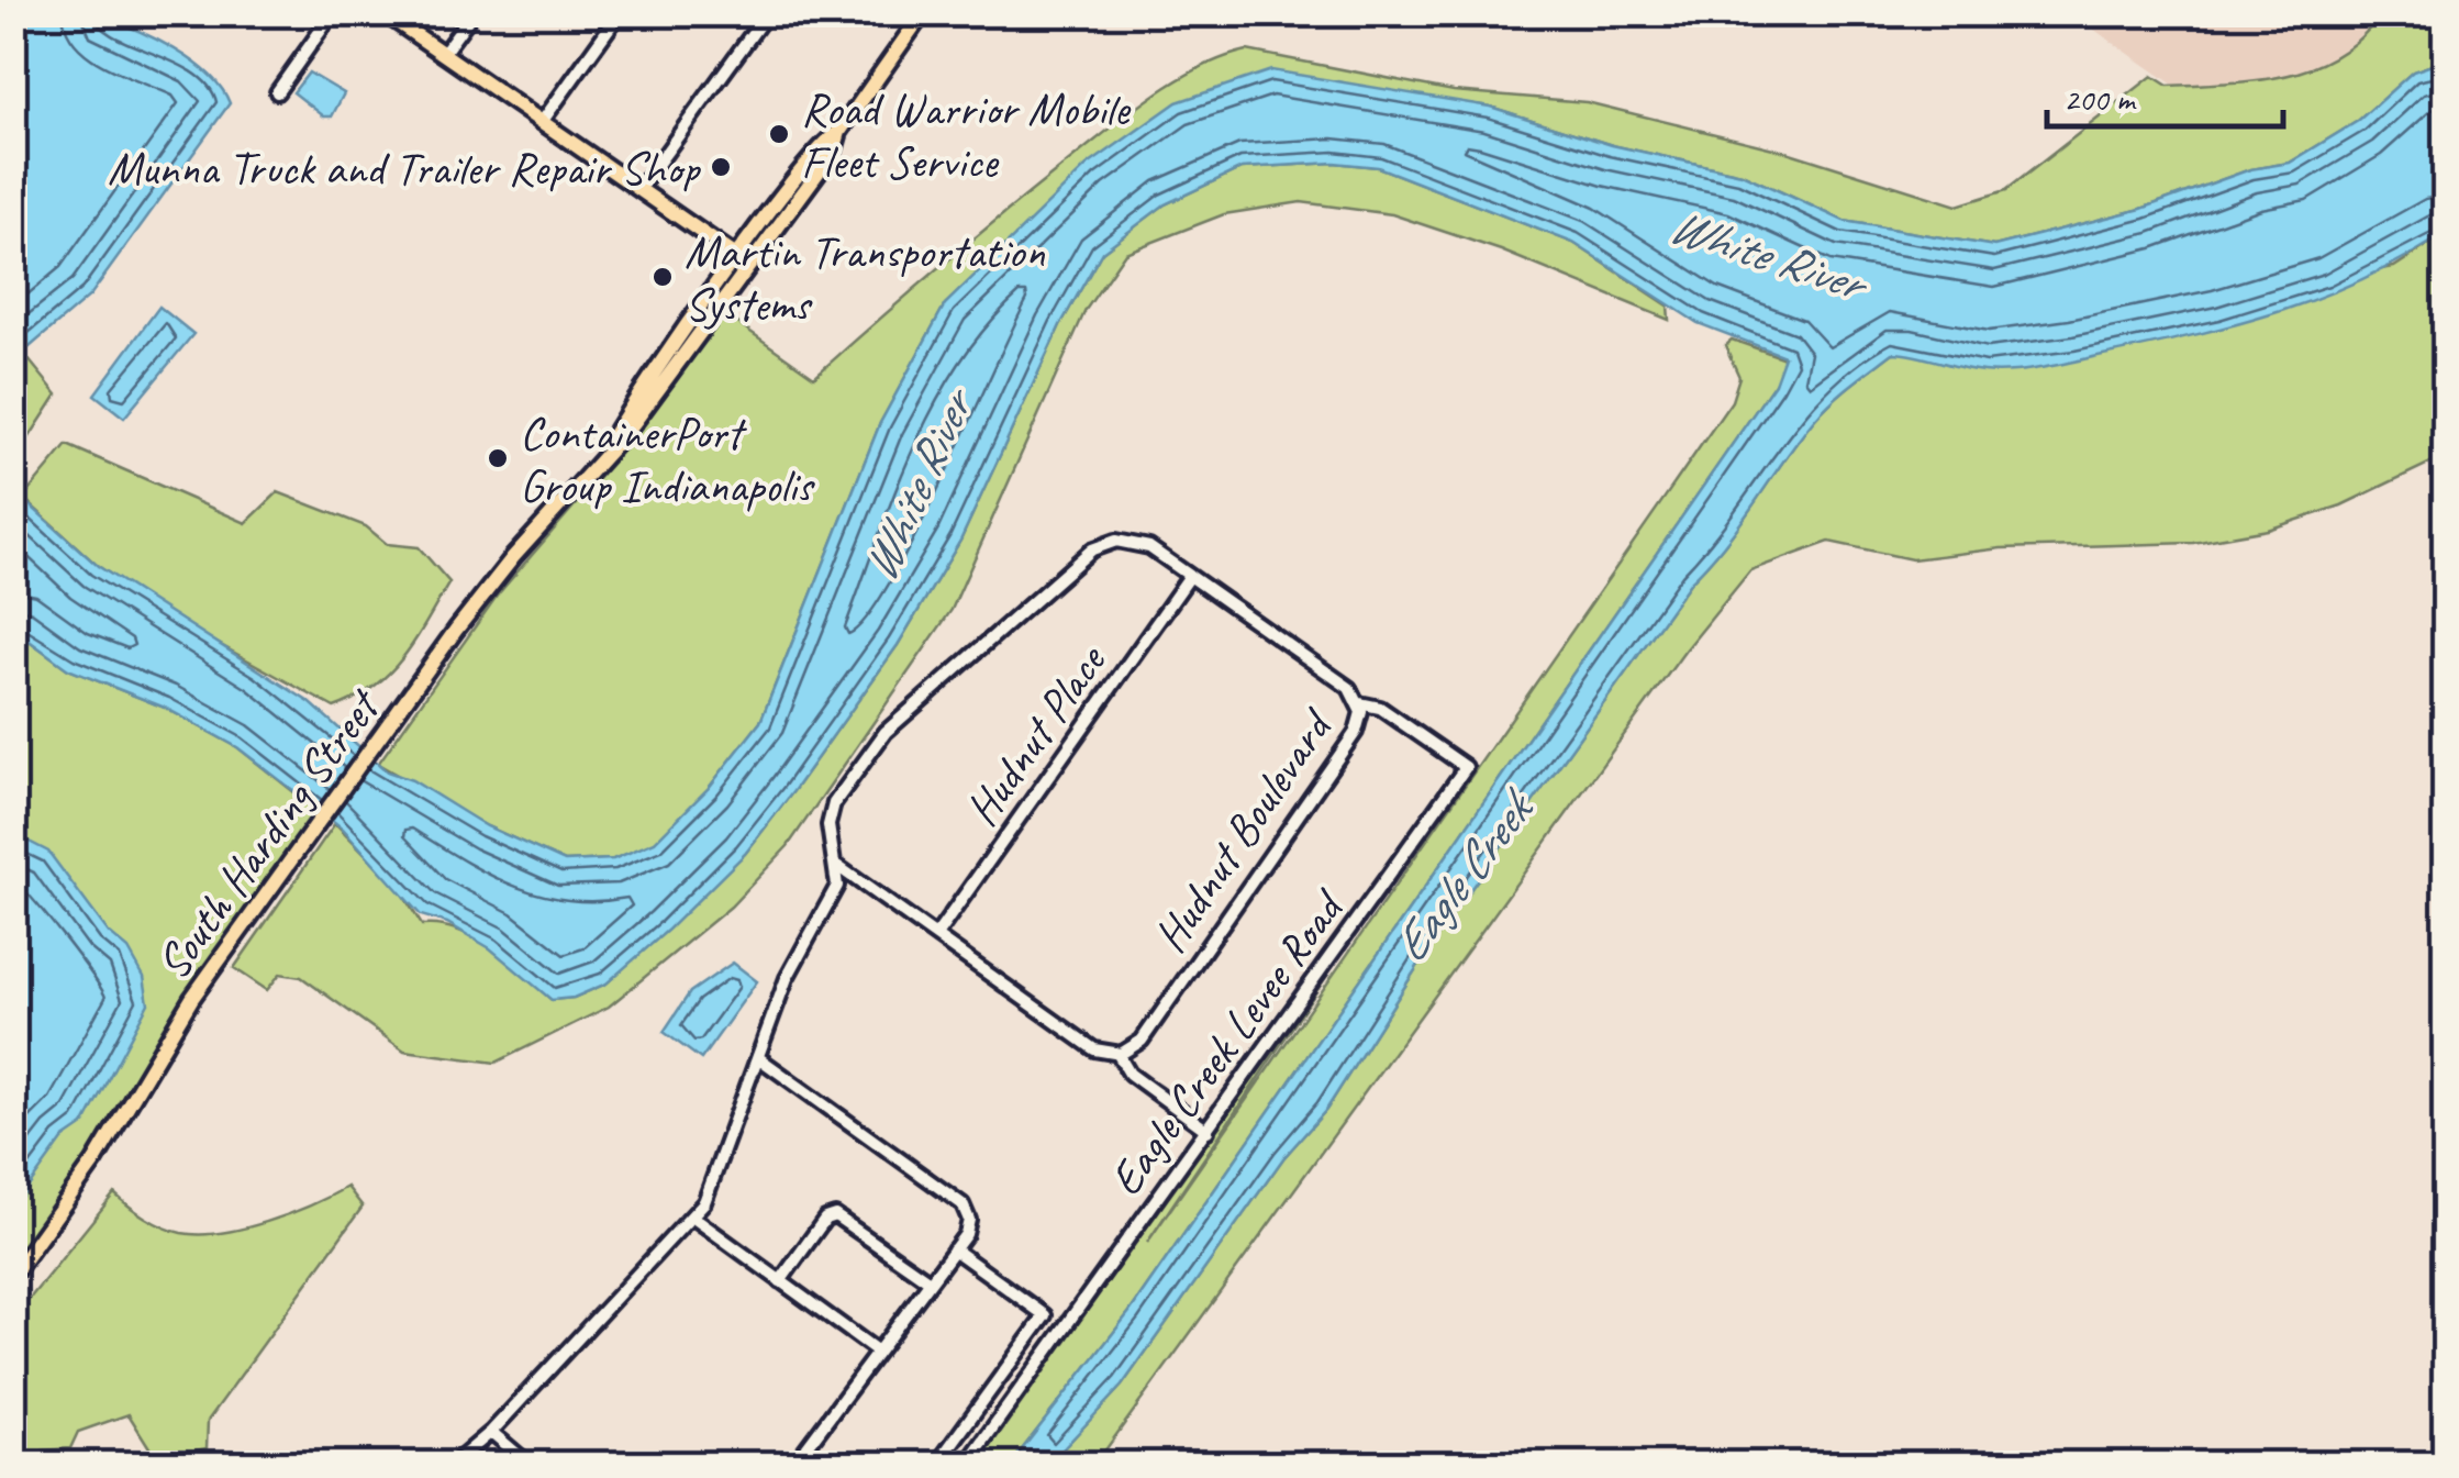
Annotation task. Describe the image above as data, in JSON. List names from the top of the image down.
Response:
{
  "streets": {
    "main road": ["South Harding Street"],
    "street": ["Hudnut Place", "Hudnut Boulevard", "Eagle Creek Levee Road"]
  },
  "crossings": [
    ["Hudnut Place", "Hudnut Boulevard"],
    ["Hudnut Boulevard", "Eagle Creek Levee Road"]
  ],
  "water": ["White River", "Eagle Creek"],
  "places": [
    "Road Warrior Mobile Fleet Service",
    "Munna Truck and Trailer Repair Shop",
    "Martin Transportation Systems",
    "ContainerPort Group Indianapolis"
  ],
  "scale_bar": "200 m"
}
